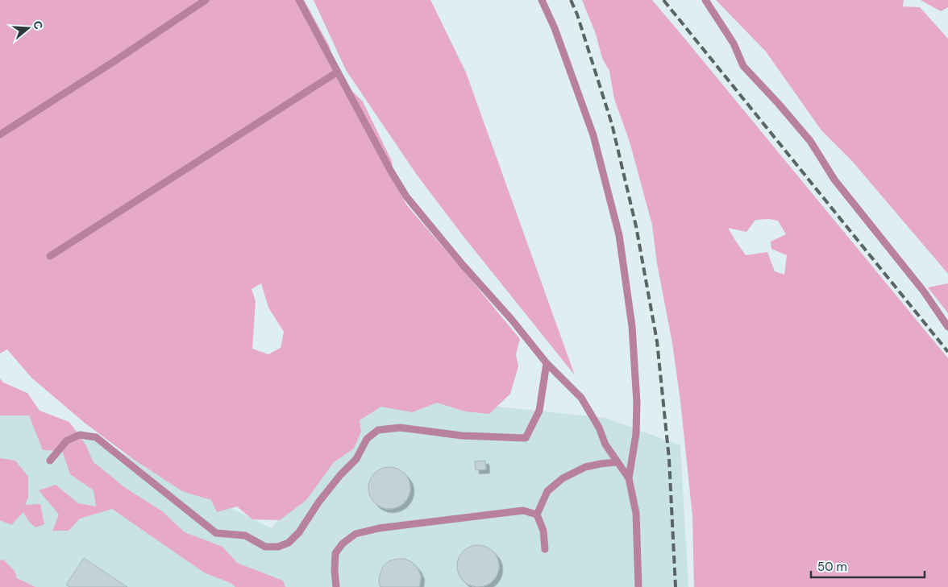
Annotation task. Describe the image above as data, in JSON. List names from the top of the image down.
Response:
{
  "scale_bar": "50 m",
  "north": "right"
}
